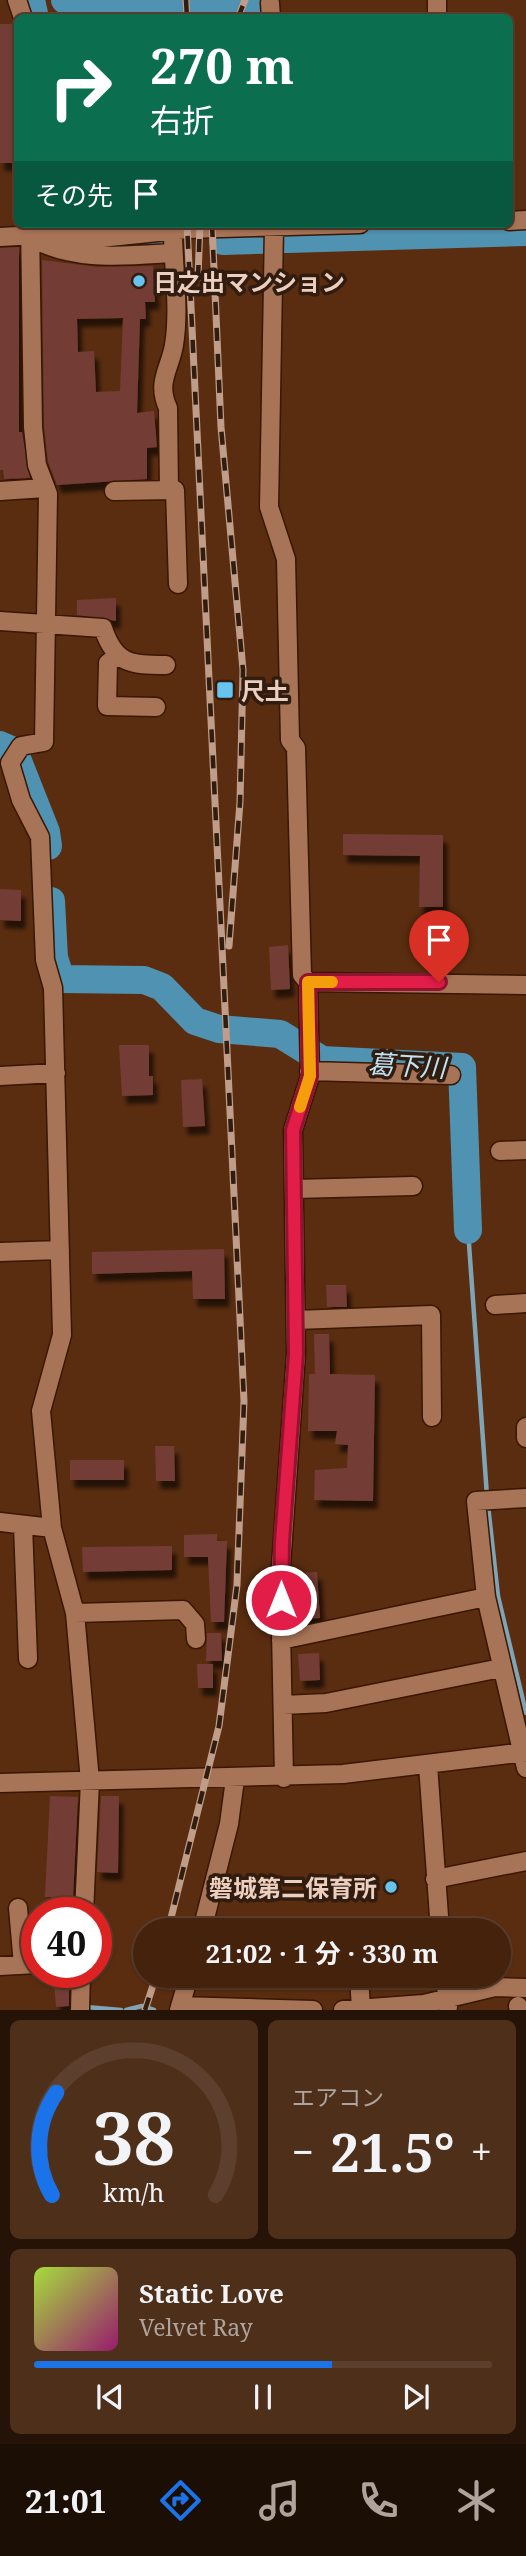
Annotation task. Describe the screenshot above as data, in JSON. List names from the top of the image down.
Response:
{
  "water": ["葛下川"],
  "places": {
    "other": ["日之出マンション", "磐城第二保育所"],
    "transit": ["尺土"]
  },
  "page": {
    "turn": ["270 m", "右折"],
    "then": "その先",
    "limit": "40",
    "trip": "21:02 · 1 分 · 330 m",
    "tile": "エアコン",
    "heat": ["−", "21.5°", "+"],
    "song": ["Static Love", "Velvet Ray"],
    "tabs": "21:01",
    "gauge": ["38", "km/h"]
  }
}
